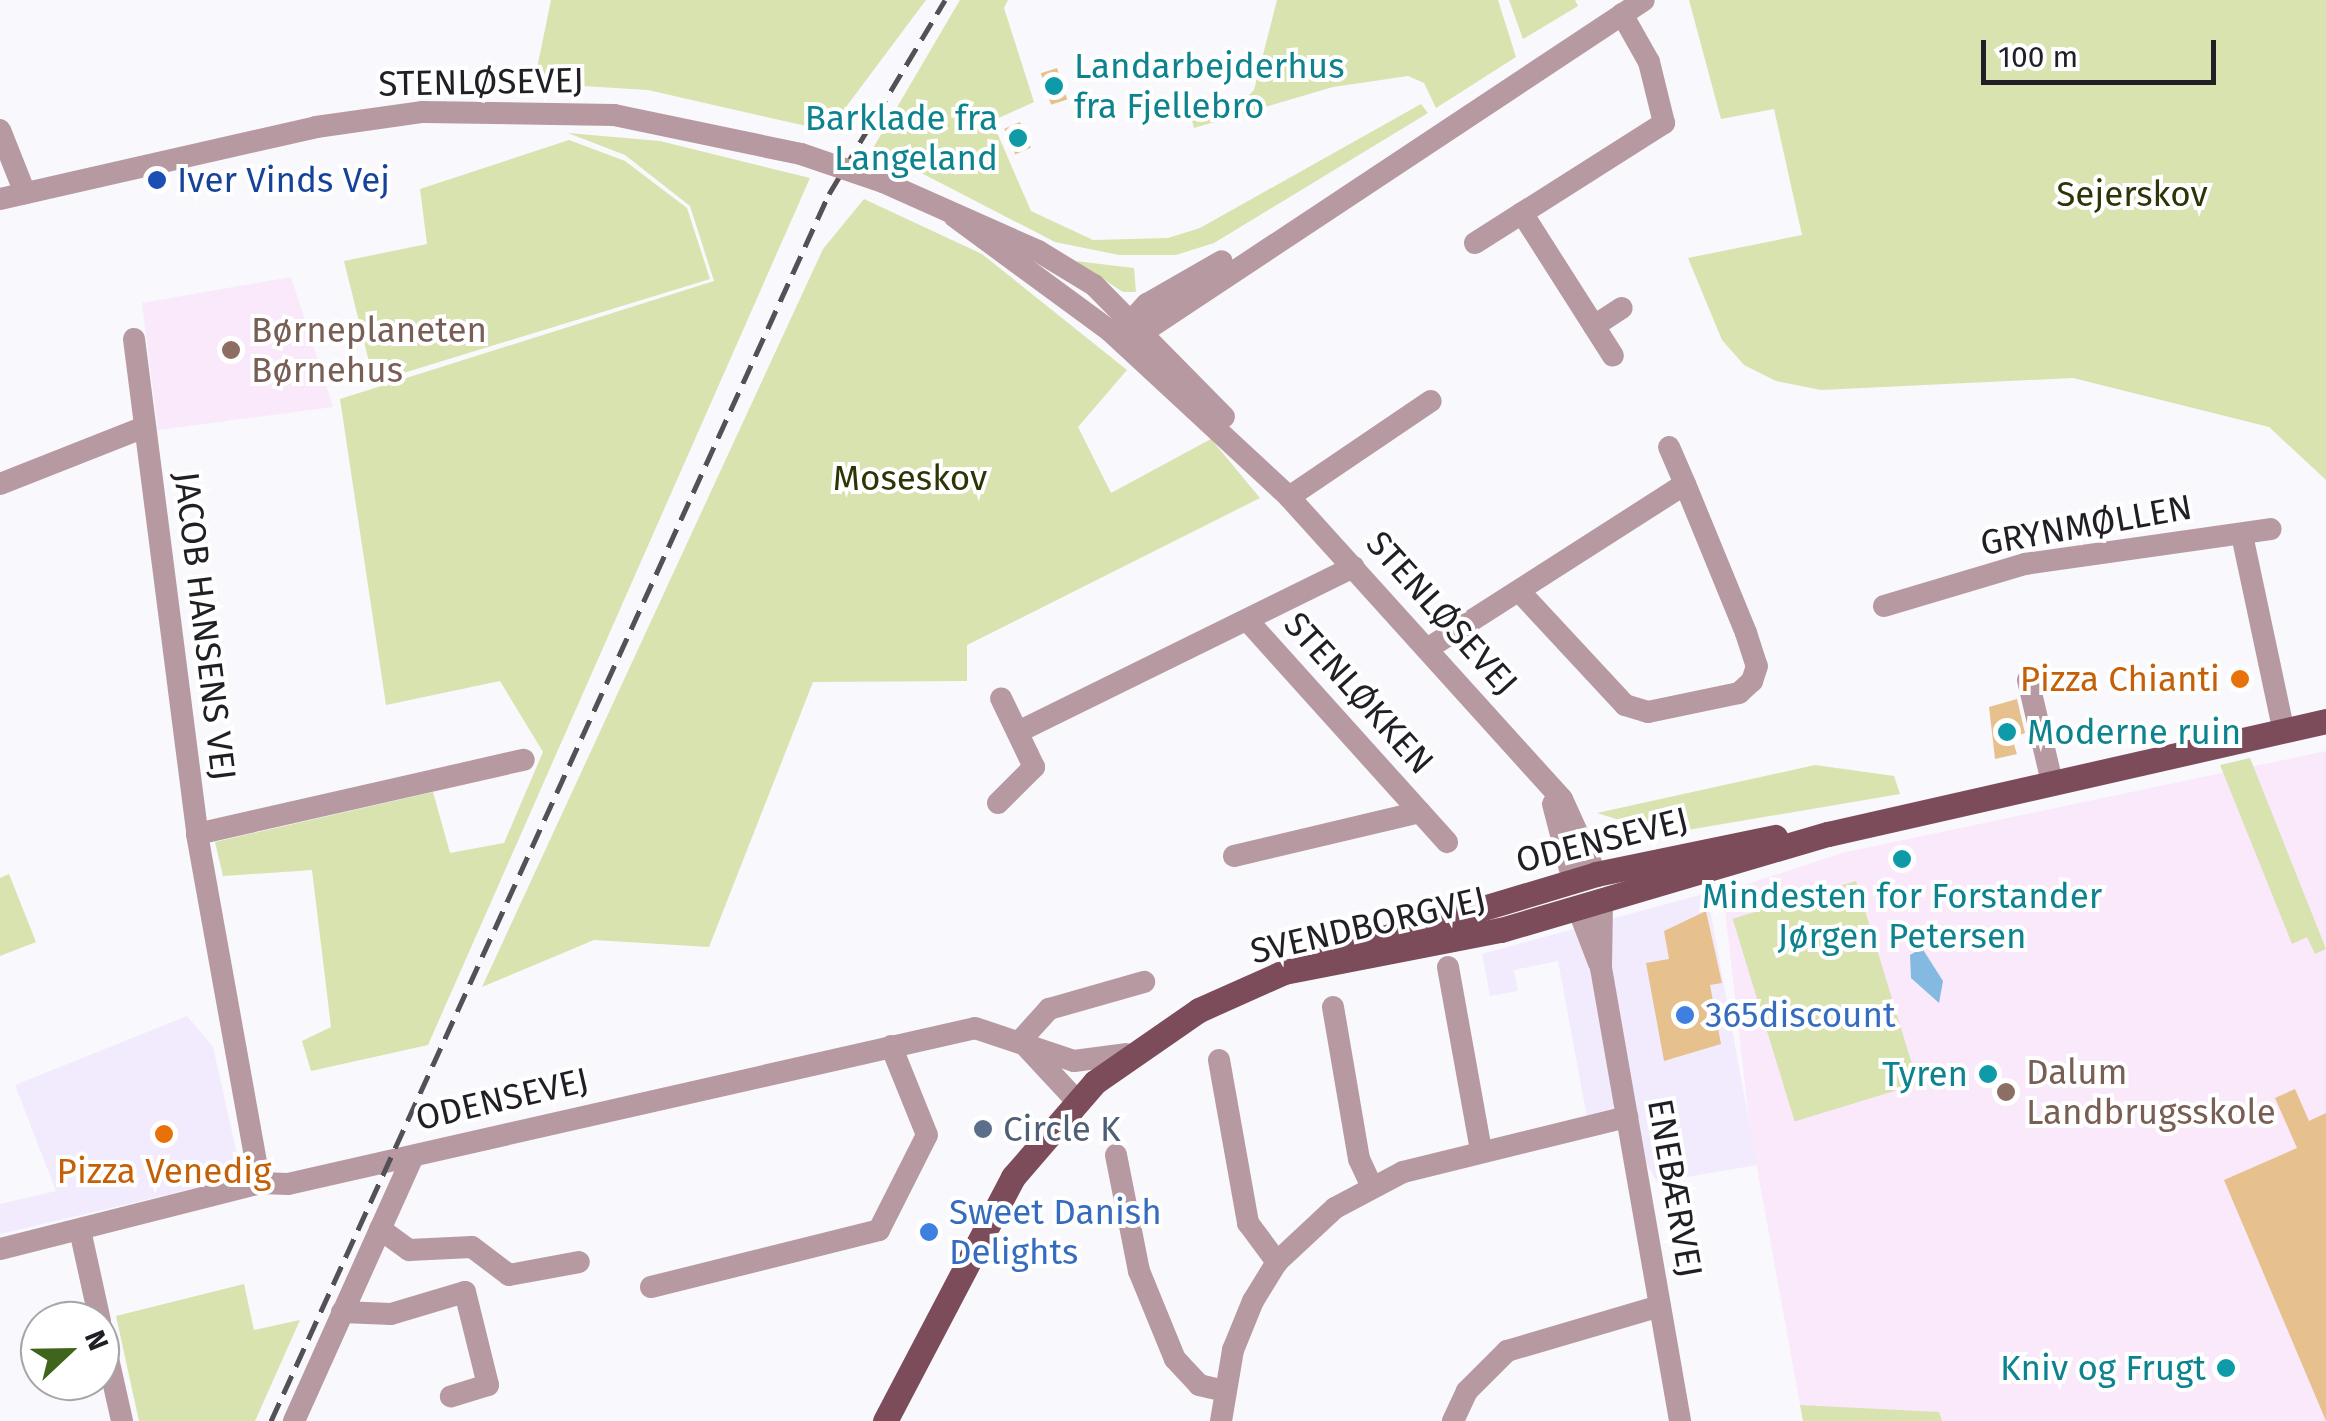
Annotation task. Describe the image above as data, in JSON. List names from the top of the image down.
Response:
{
  "streets": {
    "main road": ["ODENSEVEJ", "SVENDBORGVEJ"],
    "street": [
      "STENLØSEVEJ",
      "GRYNMØLLEN",
      "JACOB HANSENS VEJ",
      "STENLØKKEN",
      "ENEBÆRVEJ"
    ]
  },
  "crossings": [
    ["STENLØSEVEJ", "STENLØKKEN"],
    ["STENLØSEVEJ", "ODENSEVEJ"],
    ["STENLØSEVEJ", "SVENDBORGVEJ"],
    ["STENLØSEVEJ", "ENEBÆRVEJ"],
    ["GRYNMØLLEN", "ODENSEVEJ"],
    ["JACOB HANSENS VEJ", "ODENSEVEJ"],
    ["ODENSEVEJ", "SVENDBORGVEJ"],
    ["ODENSEVEJ", "ENEBÆRVEJ"],
    ["SVENDBORGVEJ", "ENEBÆRVEJ"]
  ],
  "parks": ["Sejerskov", "Moseskov"],
  "places": [
    "Landarbejderhus fra Fjellebro",
    "Barklade fra Langeland",
    "Iver Vinds Vej",
    "Børneplaneten Børnehus",
    "Pizza Chianti",
    "Moderne ruin",
    "Mindesten for Forstander Jørgen Petersen",
    "365discount",
    "Tyren",
    "Dalum Landbrugsskole",
    "Circle K",
    "Pizza Venedig",
    "Sweet Danish Delights",
    "Kniv og Frugt"
  ],
  "scale_bar": "100 m",
  "north": "right"
}
